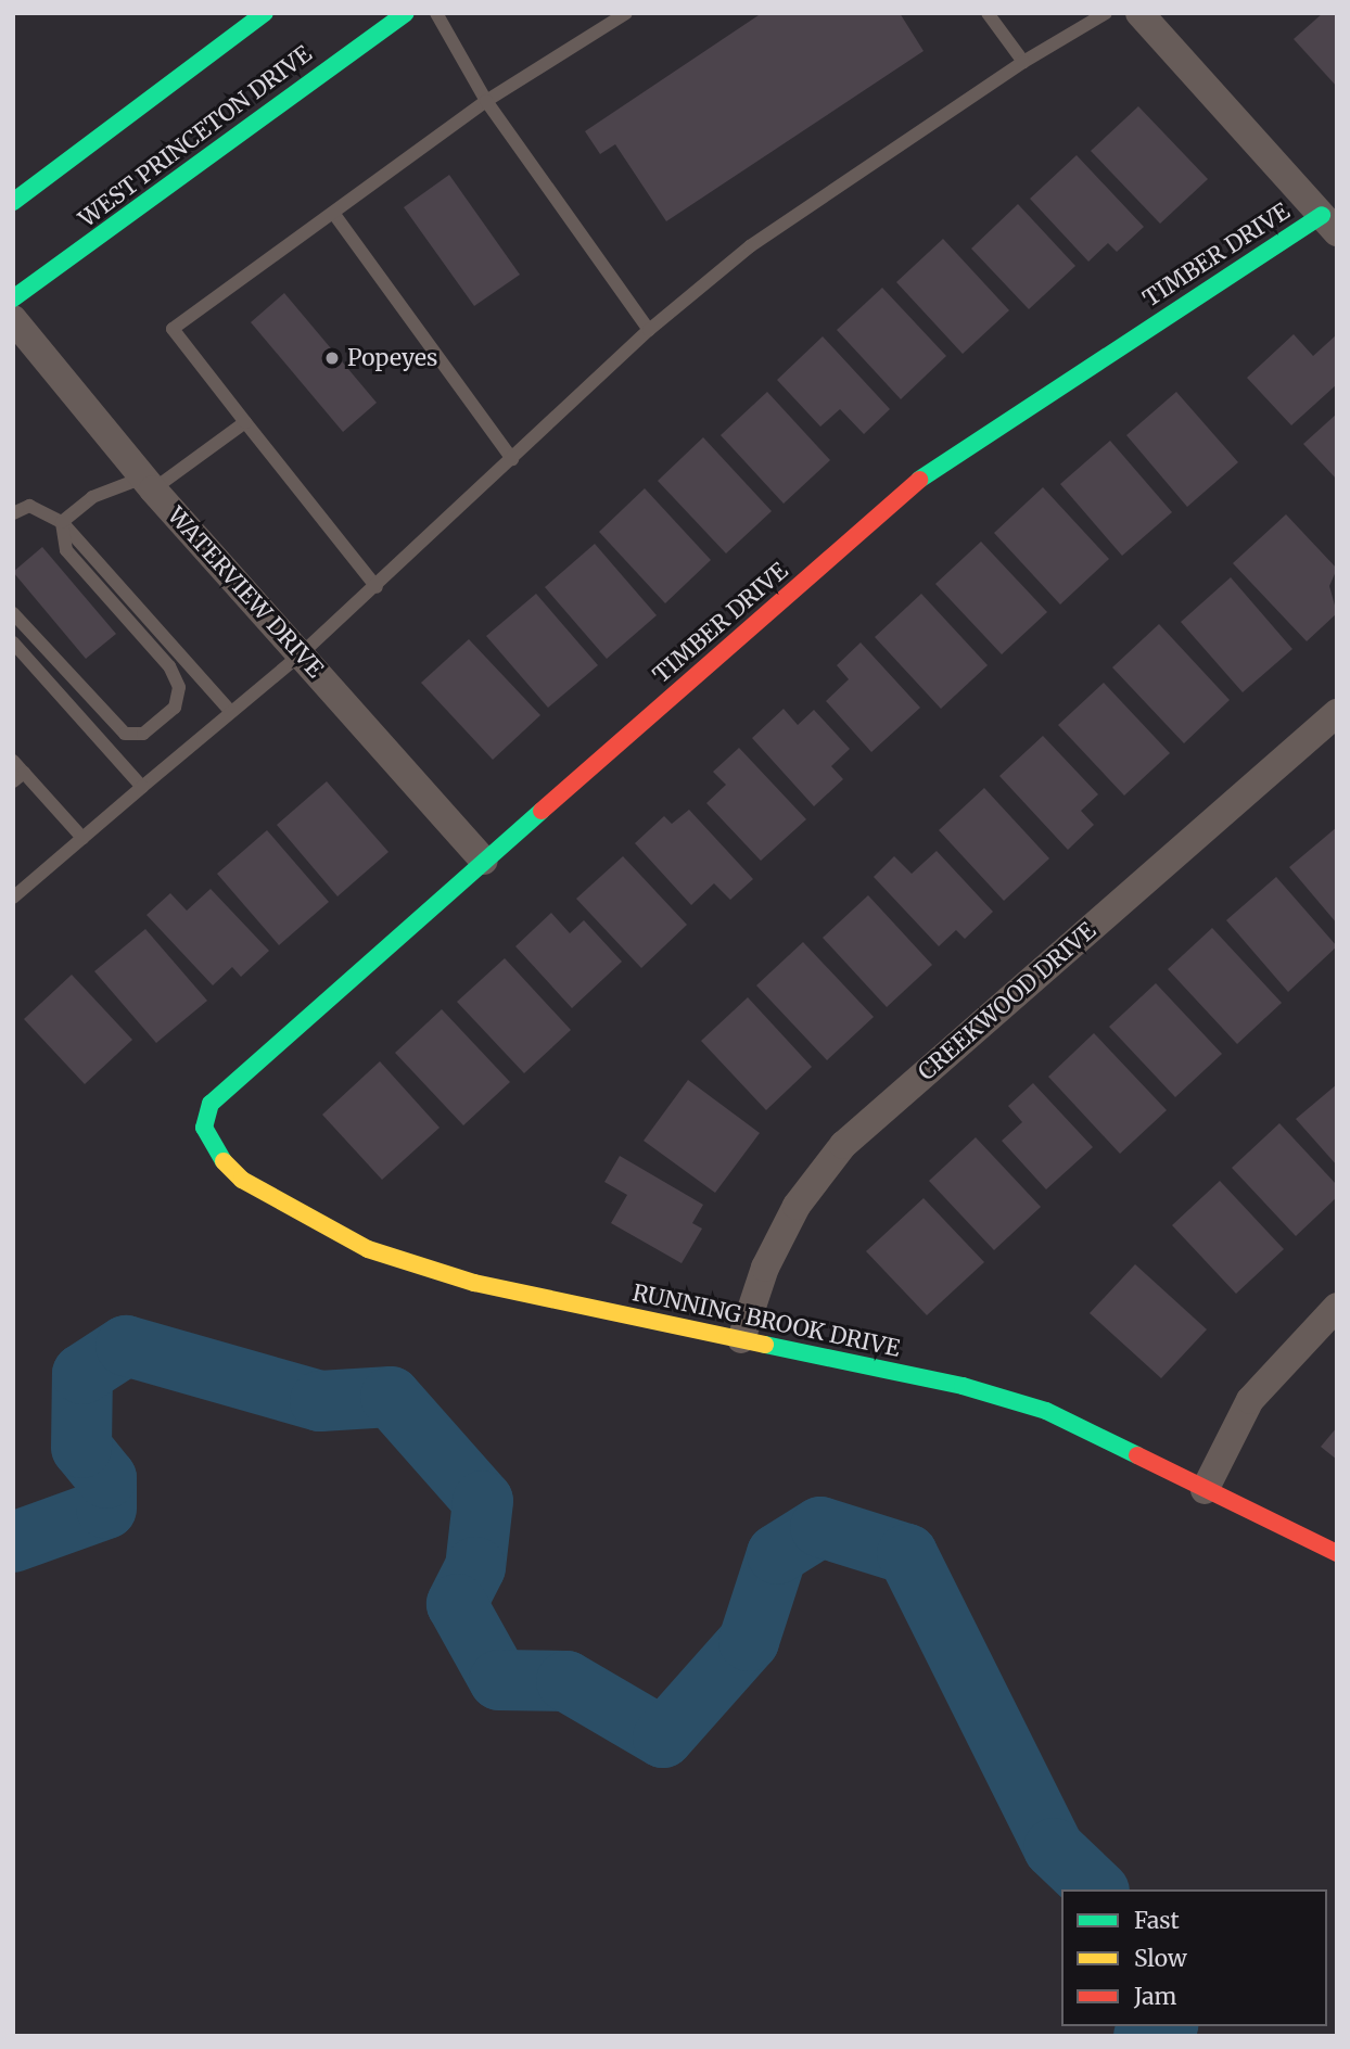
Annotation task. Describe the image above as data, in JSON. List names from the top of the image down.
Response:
{
  "streets": {
    "main road": ["WEST PRINCETON DRIVE", "TIMBER DRIVE", "RUNNING BROOK DRIVE"],
    "street": ["WATERVIEW DRIVE", "CREEKWOOD DRIVE"]
  },
  "crossings": [
    ["TIMBER DRIVE", "WATERVIEW DRIVE"],
    ["TIMBER DRIVE", "RUNNING BROOK DRIVE"],
    ["CREEKWOOD DRIVE", "RUNNING BROOK DRIVE"]
  ],
  "places": ["Popeyes"],
  "legend": ["Fast", "Slow", "Jam"]
}
